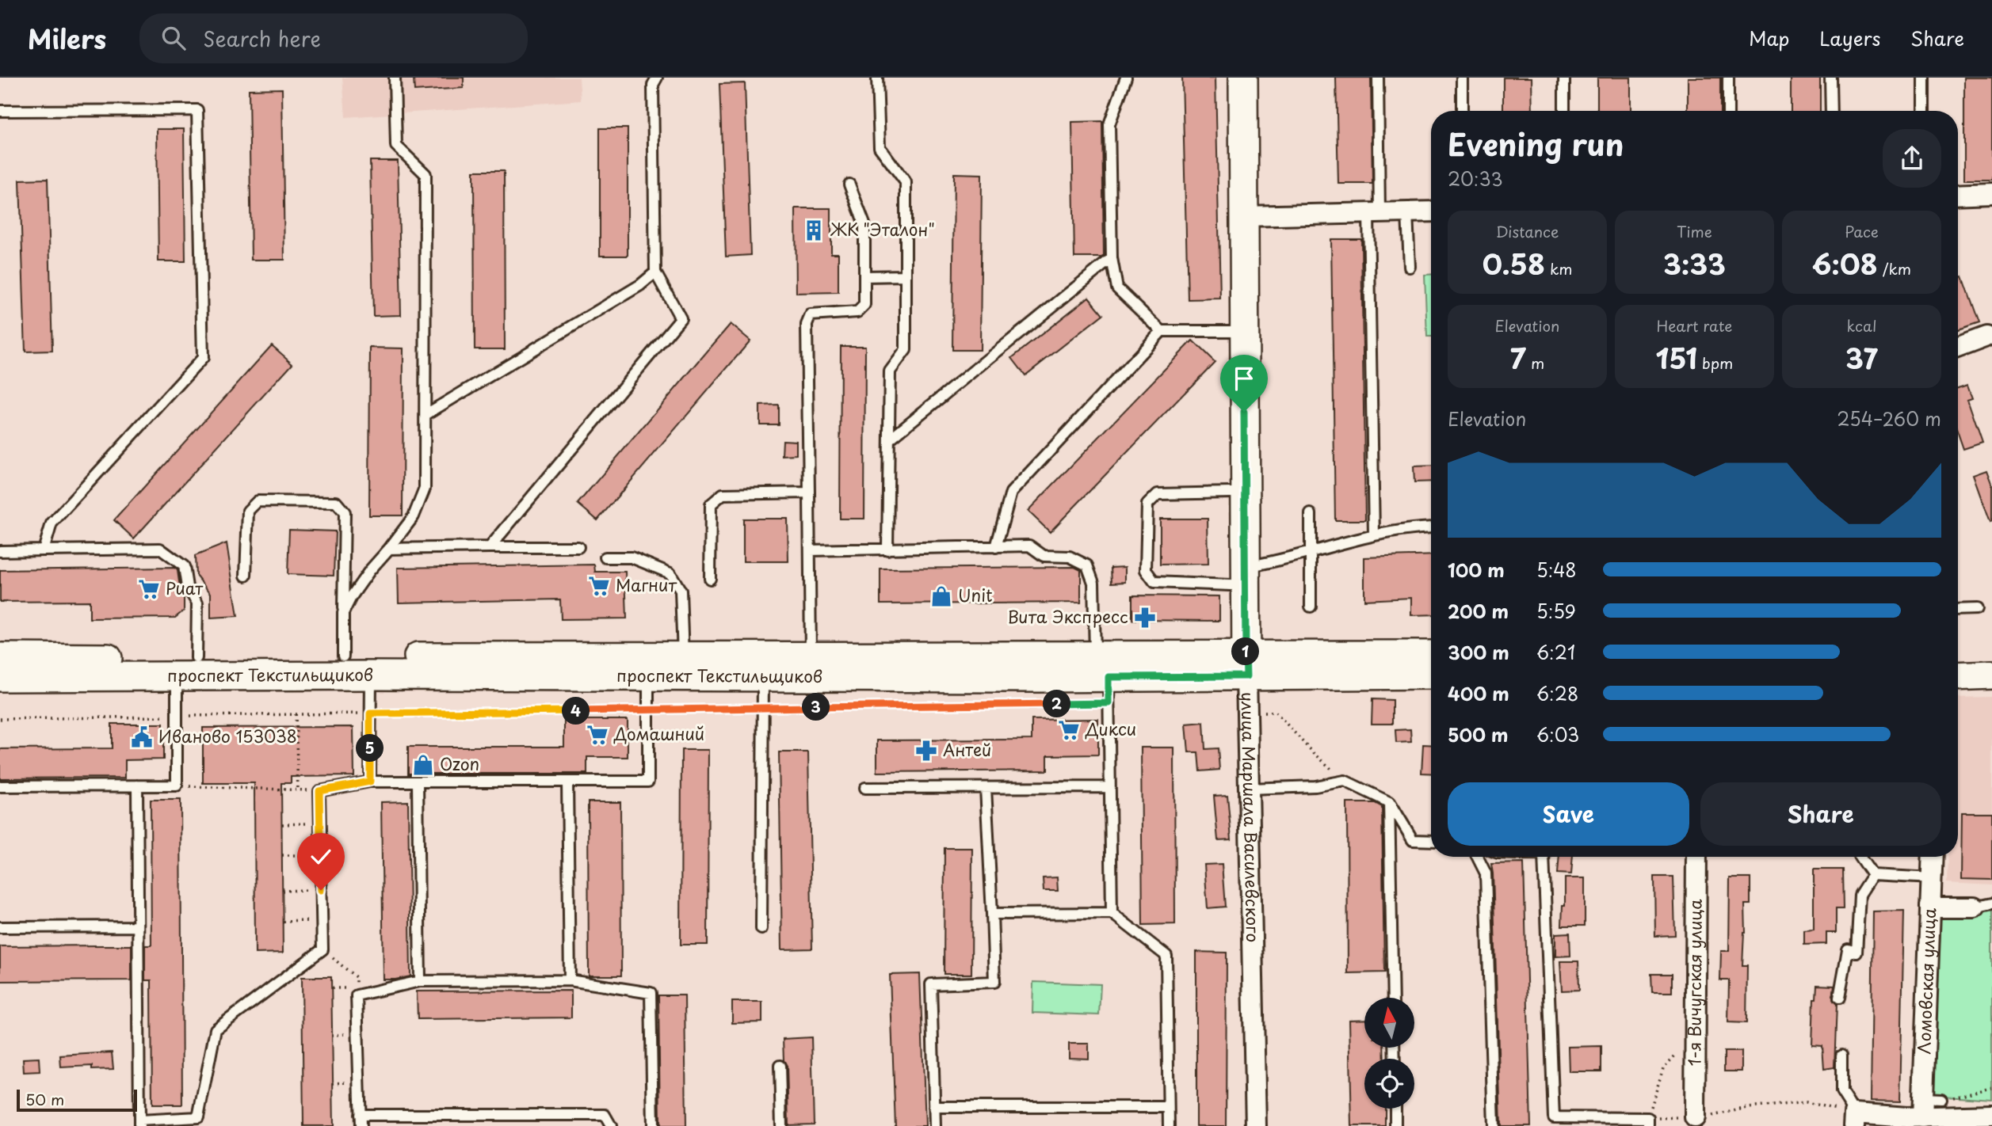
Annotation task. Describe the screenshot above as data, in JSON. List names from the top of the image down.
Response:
{
  "streets": {
    "main road": ["проспект Текстильщиков", "улица Маршала Василевского"],
    "street": ["1-я Вичугская улица", "Ломовская улица"]
  },
  "crossings": [
    ["проспект Текстильщиков", "улица Маршала Василевского"]
  ],
  "places": {
    "building": ["ЖК \"Эталон\""],
    "supermarket": [
      "Магнит",
      "Риат",
      "Дикси",
      "Домашний"
    ],
    "shop": ["Unit", "Ozon"],
    "pharmacy": ["Вита Экспресс", "Антей"],
    "public building": ["Иваново 153038"]
  },
  "scale_bar": "50 m",
  "north": "top",
  "page": {
    "header": "Milers",
    "search": "Search here",
    "nav": ["Map", "Layers", "Share"],
    "heading": ["Evening run", "20:33"],
    "stats": [
      ["Distance", "0.58 km"],
      ["Time", "3:33"],
      ["Pace", "6:08 /km"],
      ["Elevation", "7 m"],
      ["Heart rate", "151 bpm"],
      ["kcal", "37"]
    ],
    "chart": ["Elevation", "254–260 m"],
    "list": [
      {
        "name": "100 m",
        "note": "5:48"
      },
      {
        "name": "200 m",
        "note": "5:59"
      },
      {
        "name": "300 m",
        "note": "6:21"
      },
      {
        "name": "400 m",
        "note": "6:28"
      },
      {
        "name": "500 m",
        "note": "6:03"
      }
    ],
    "pins": [
      "1",
      "2",
      "3",
      "4",
      "5"
    ],
    "buttons": ["Save", "Share"],
    "scale": "50 m"
  }
}
